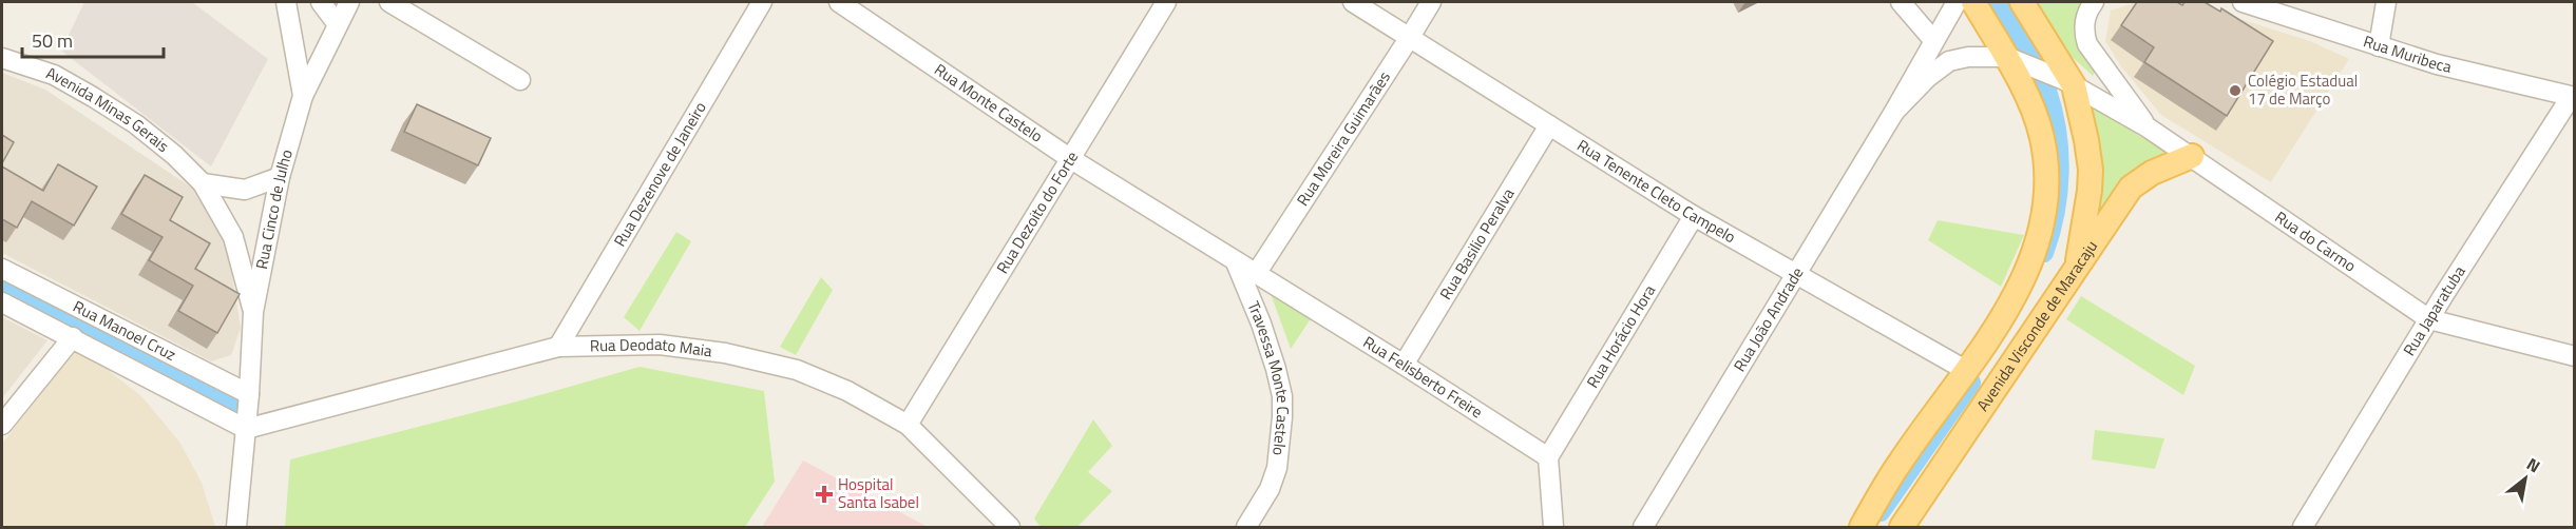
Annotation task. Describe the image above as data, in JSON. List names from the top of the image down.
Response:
{
  "streets": {
    "main road": ["Avenida Visconde de Maracaju"],
    "street": [
      "Rua Muribeca",
      "Rua Monte Castelo",
      "Avenida Minas Gerais",
      "Rua Moreira Guimarães",
      "Rua Dezenove de Janeiro",
      "Rua Tenente Cleto Campelo",
      "Rua Cinco de Julho",
      "Rua Dezoito do Forte",
      "Rua do Carmo",
      "Rua Basilio Peralva",
      "Rua Japaratuba",
      "Rua João Andrade",
      "Rua Manoel Cruz",
      "Rua Horácio Hora",
      "Rua Deodato Maia",
      "Rua Felisberto Freire",
      "Travessa Monte Castelo"
    ]
  },
  "crossings": [
    ["Rua Muribeca", "Rua Japaratuba"],
    ["Rua Monte Castelo", "Rua Dezoito do Forte"],
    ["Rua Monte Castelo", "Rua Felisberto Freire"],
    ["Rua Monte Castelo", "Travessa Monte Castelo"],
    ["Avenida Minas Gerais", "Rua Cinco de Julho"],
    ["Rua Moreira Guimarães", "Rua Tenente Cleto Campelo"],
    ["Rua Moreira Guimarães", "Rua Felisberto Freire"],
    ["Rua Dezenove de Janeiro", "Rua Deodato Maia"],
    ["Rua Tenente Cleto Campelo", "Rua Basilio Peralva"],
    ["Rua Tenente Cleto Campelo", "Rua João Andrade"],
    ["Rua Tenente Cleto Campelo", "Avenida Visconde de Maracaju"],
    ["Rua Tenente Cleto Campelo", "Rua Horácio Hora"],
    ["Rua Cinco de Julho", "Rua Manoel Cruz"],
    ["Rua Cinco de Julho", "Rua Deodato Maia"],
    ["Rua Dezoito do Forte", "Rua Deodato Maia"],
    ["Rua do Carmo", "Rua Japaratuba"],
    ["Rua do Carmo", "Rua João Andrade"],
    ["Rua do Carmo", "Avenida Visconde de Maracaju"],
    ["Rua Basilio Peralva", "Rua Felisberto Freire"],
    ["Rua João Andrade", "Avenida Visconde de Maracaju"],
    ["Rua Manoel Cruz", "Rua Deodato Maia"],
    ["Rua Horácio Hora", "Rua Felisberto Freire"],
    ["Rua Felisberto Freire", "Travessa Monte Castelo"]
  ],
  "places": {
    "other": ["Colégio Estadual 17 de Março"],
    "health": ["Hospital Santa Isabel"]
  },
  "scale_bar": "50 m",
  "north": "top right"
}
